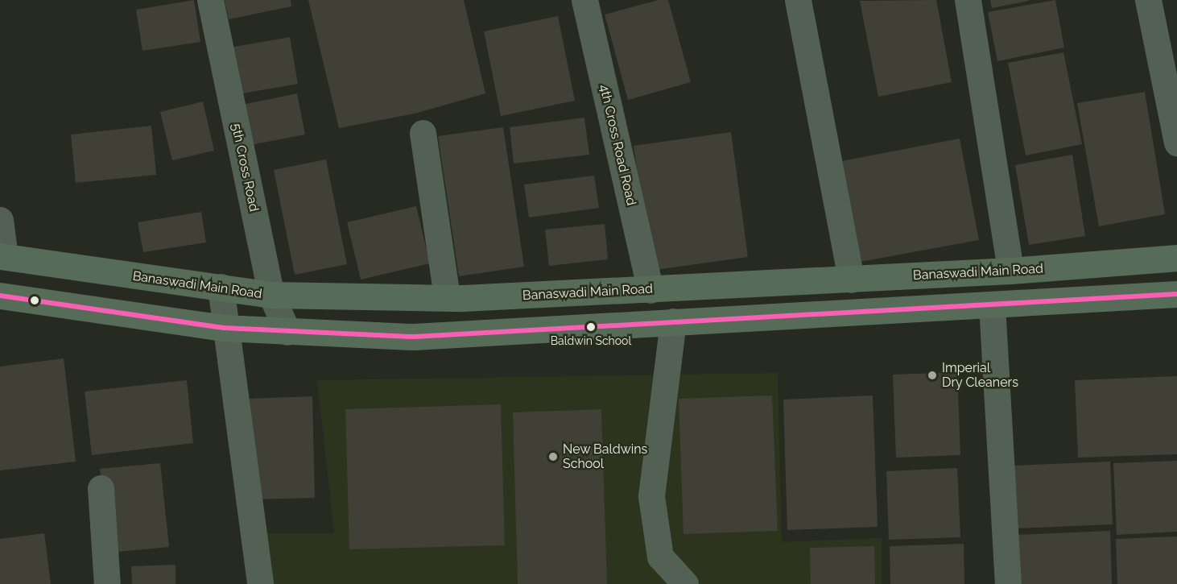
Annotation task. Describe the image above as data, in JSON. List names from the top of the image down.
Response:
{
  "streets": {
    "main road": ["Banaswadi Main Road"],
    "street": ["4th Cross Road Road", "5th Cross Road"]
  },
  "crossings": [
    ["4th Cross Road Road", "Banaswadi Main Road"],
    ["5th Cross Road", "Banaswadi Main Road"]
  ],
  "places": ["Baldwin School", "Imperial Dry Cleaners", "New Baldwins School"]
}
